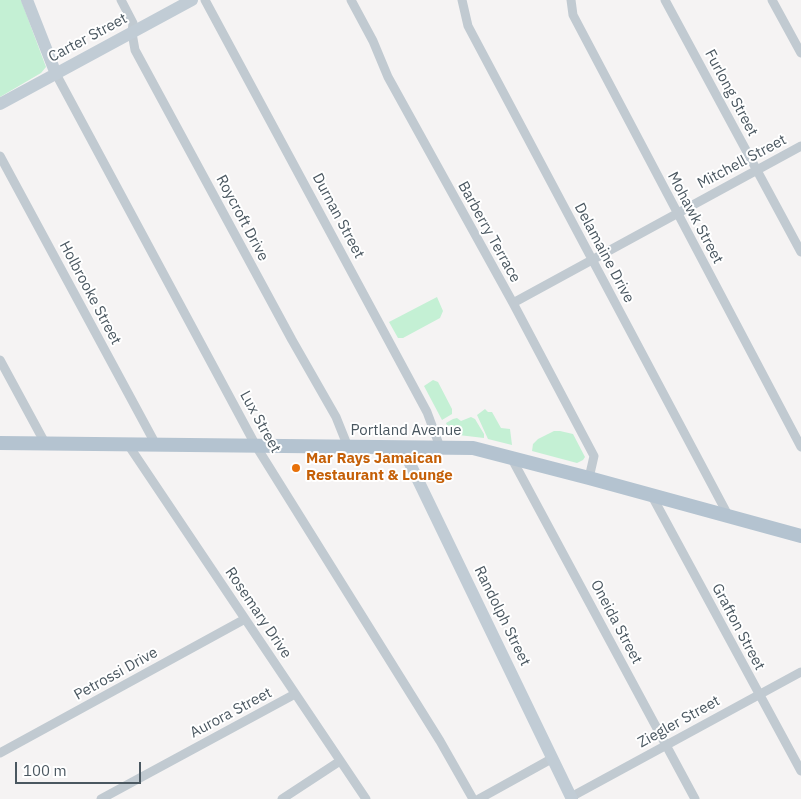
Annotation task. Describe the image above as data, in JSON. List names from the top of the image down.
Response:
{
  "streets": {
    "main road": ["Portland Avenue"],
    "street": [
      "Carter Street",
      "Furlong Street",
      "Mitchell Street",
      "Durnan Street",
      "Roycroft Drive",
      "Mohawk Street",
      "Barberry Terrace",
      "Delamaine Drive",
      "Holbrooke Street",
      "Lux Street",
      "Rosemary Drive",
      "Randolph Street",
      "Oneida Street",
      "Grafton Street",
      "Petrossi Drive",
      "Aurora Street",
      "Ziegler Street"
    ]
  },
  "crossings": [
    ["Carter Street", "Roycroft Drive"],
    ["Carter Street", "Lux Street"],
    ["Furlong Street", "Mitchell Street"],
    ["Mitchell Street", "Mohawk Street"],
    ["Mitchell Street", "Barberry Terrace"],
    ["Mitchell Street", "Delamaine Drive"],
    ["Durnan Street", "Portland Avenue"],
    ["Roycroft Drive", "Portland Avenue"],
    ["Barberry Terrace", "Portland Avenue"],
    ["Delamaine Drive", "Portland Avenue"],
    ["Holbrooke Street", "Portland Avenue"],
    ["Lux Street", "Portland Avenue"],
    ["Portland Avenue", "Rosemary Drive"],
    ["Portland Avenue", "Randolph Street"],
    ["Portland Avenue", "Oneida Street"],
    ["Portland Avenue", "Grafton Street"],
    ["Rosemary Drive", "Petrossi Drive"],
    ["Rosemary Drive", "Aurora Street"],
    ["Randolph Street", "Ziegler Street"],
    ["Oneida Street", "Ziegler Street"],
    ["Grafton Street", "Ziegler Street"]
  ],
  "places": ["Mar Rays Jamaican Restaurant & Lounge"],
  "scale_bar": "100 m"
}
